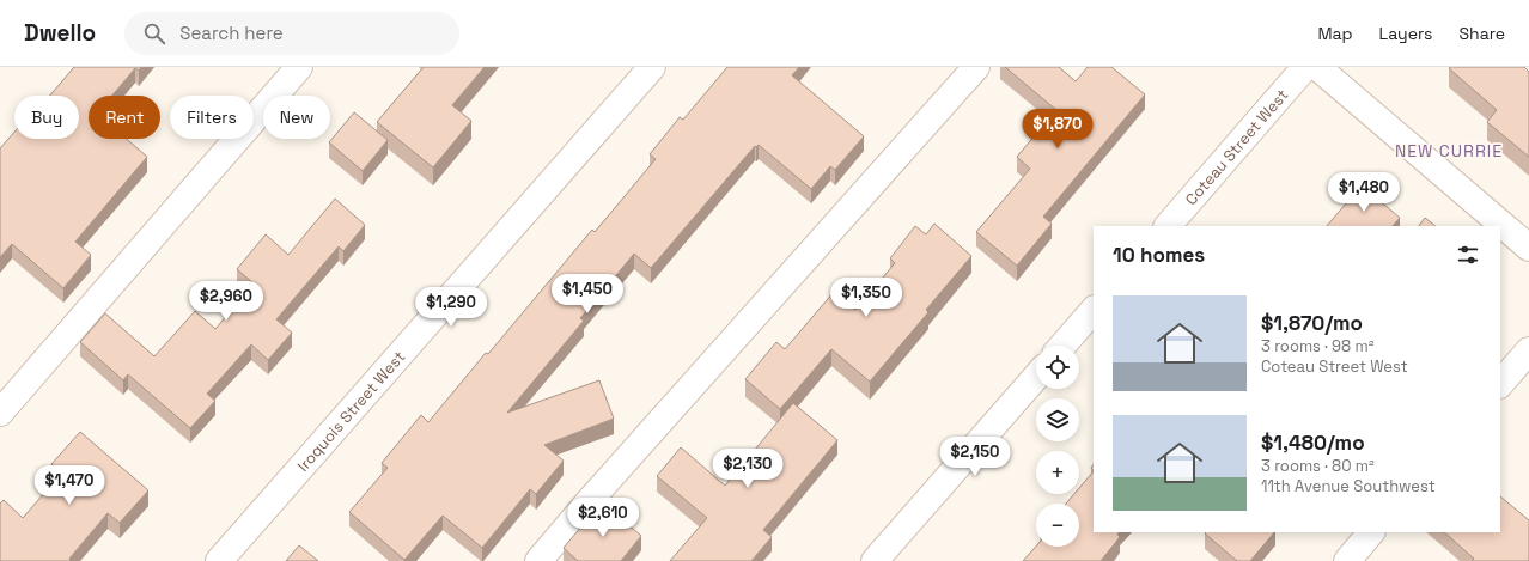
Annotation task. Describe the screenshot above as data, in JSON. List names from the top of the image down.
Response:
{
  "streets": {
    "street": ["Coteau Street West", "Iroquois Street West"]
  },
  "districts": ["NEW CURRIE"],
  "page": {
    "header": "Dwello",
    "search": "Search here",
    "nav": ["Map", "Layers", "Share"],
    "chip": [
      "Buy",
      "Rent",
      "Filters",
      "New"
    ],
    "price": [
      "$1,870",
      "$1,480",
      "$1,450",
      "$1,350",
      "$2,960",
      "$1,290",
      "$2,150",
      "$2,130",
      "$1,470",
      "$2,610"
    ],
    "heading": "10 homes",
    "list": [
      {
        "name": "$1,870/mo",
        "note": "3 rooms · 98 m² · Coteau Street West"
      },
      {
        "name": "$1,480/mo",
        "note": "3 rooms · 80 m² · 11th Avenue Southwest"
      }
    ],
    "map_buttons": ["+", "−"]
  }
}
